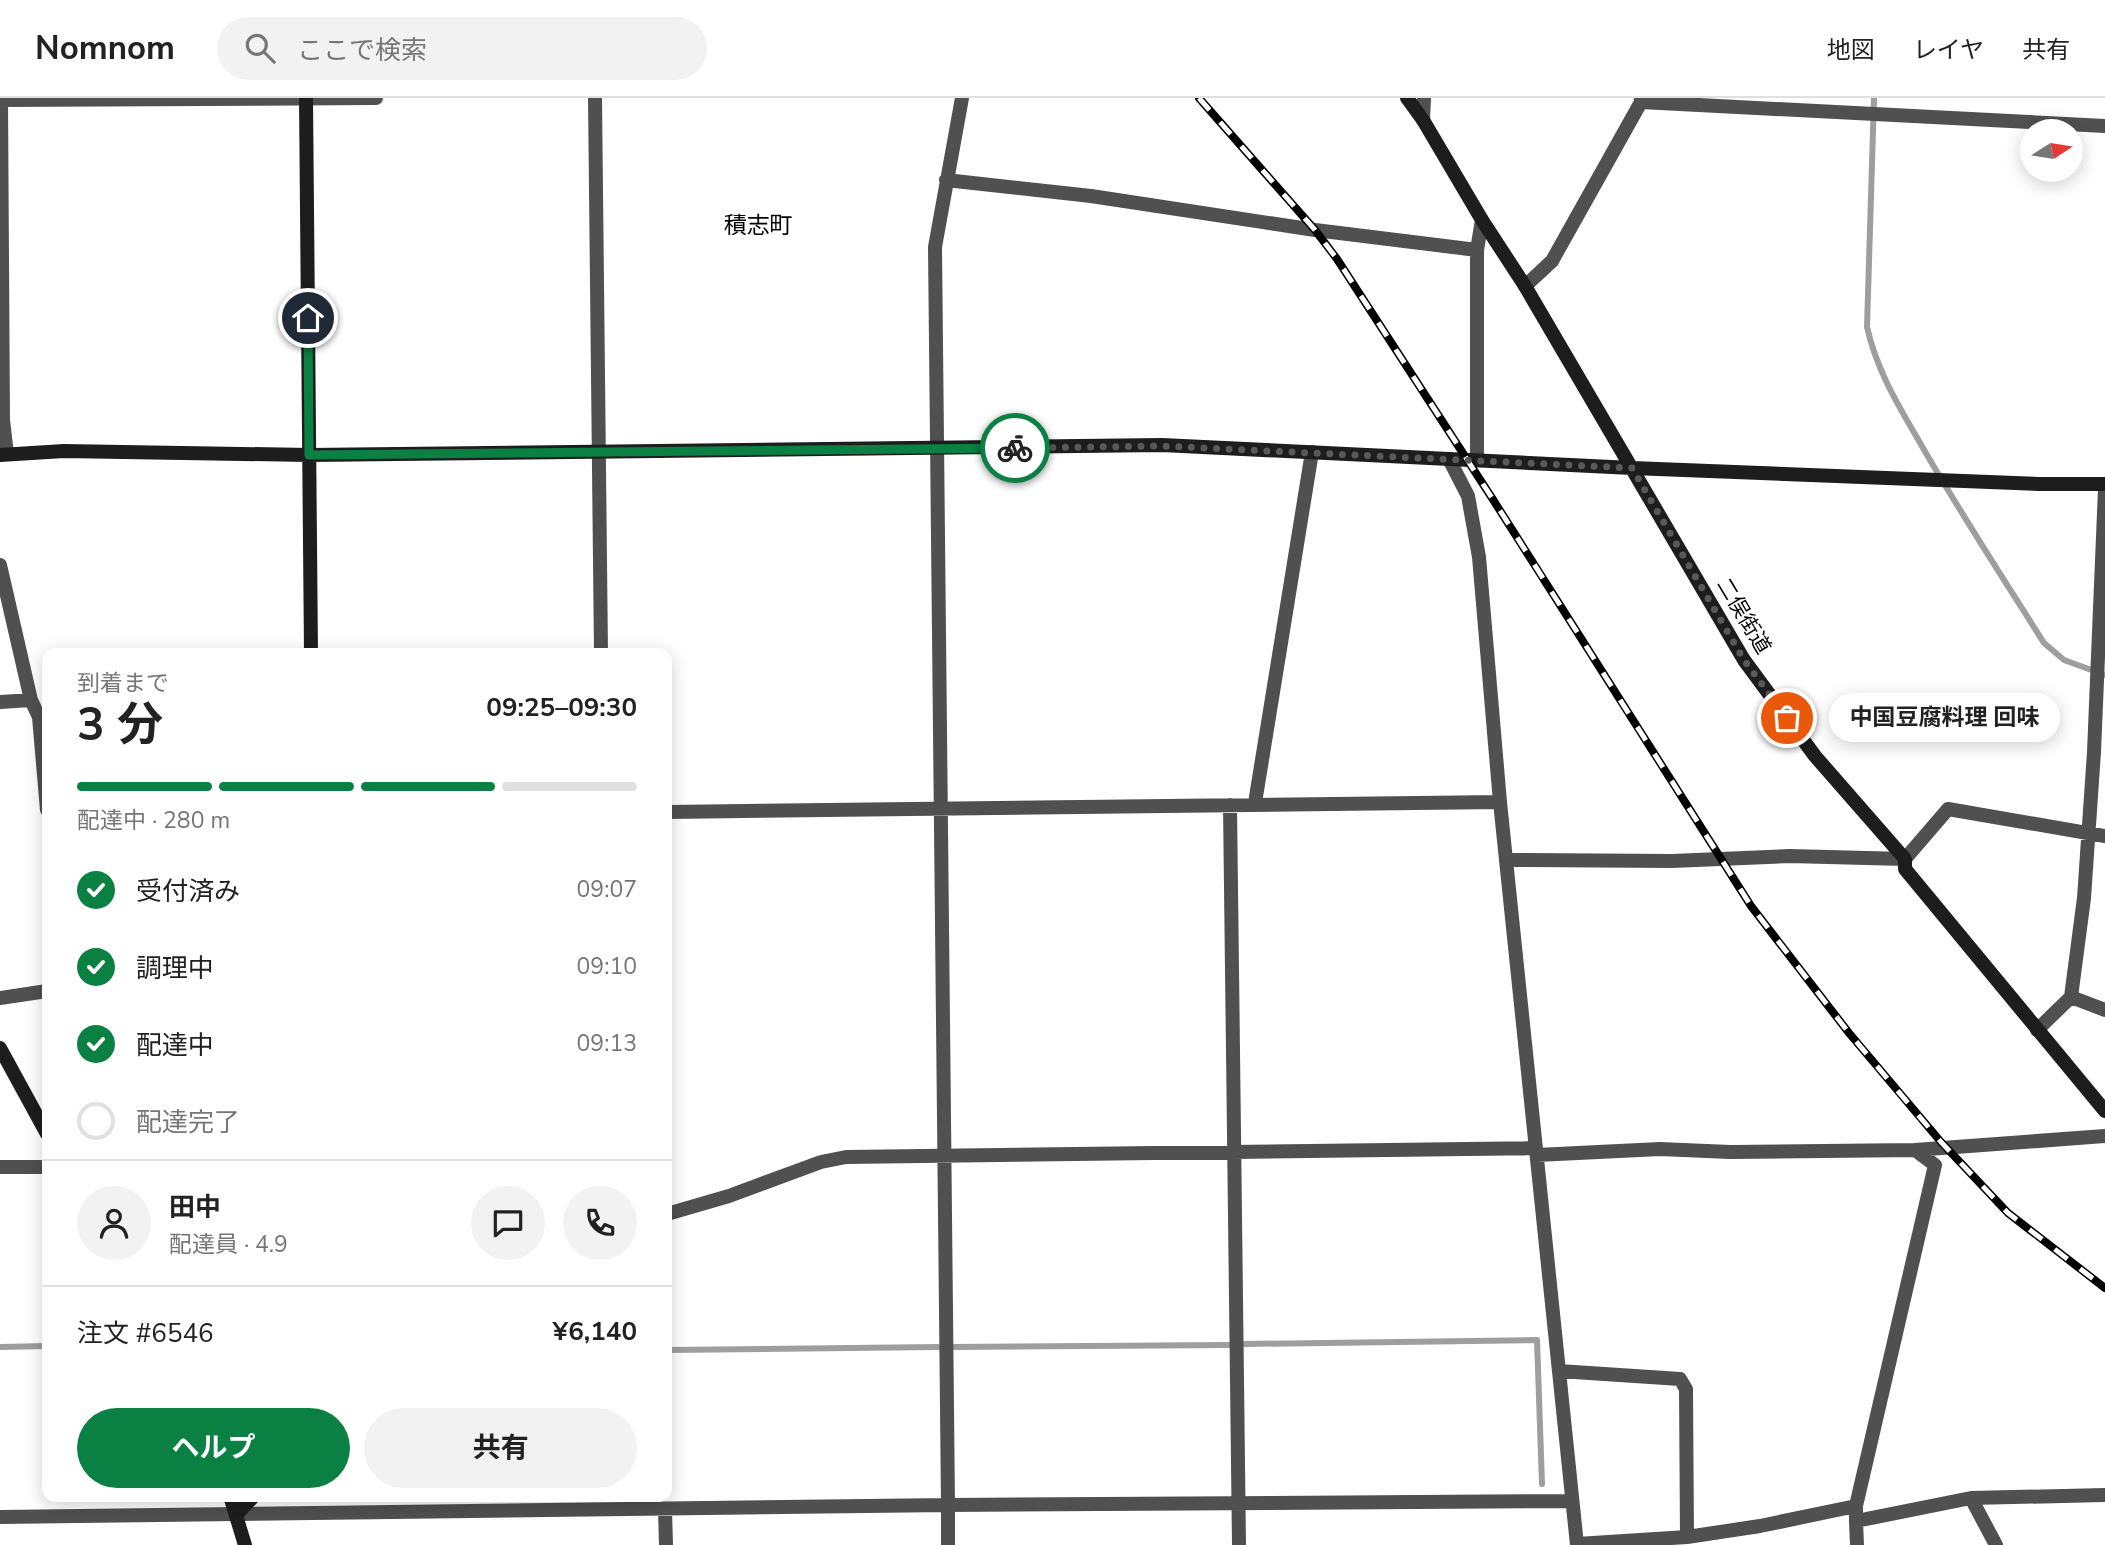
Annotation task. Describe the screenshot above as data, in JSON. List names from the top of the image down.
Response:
{
  "streets": {
    "street": ["二俣街道"]
  },
  "districts": ["積志町"],
  "places": ["中国豆腐料理 回味"],
  "north": "right",
  "page": {
    "header": "Nomnom",
    "search": "ここで検索",
    "nav": ["地図", "レイヤ", "共有"],
    "heading": ["3 分", "到着まで", "09:25–09:30"],
    "panel": [
      "田中",
      "配達員 · 4.9",
      "注文 #6546",
      "¥6,140"
    ],
    "bubble": "中国豆腐料理 回味",
    "bar": "配達中 · 280 m",
    "list": [
      ["受付済み", "09:07"],
      ["調理中", "09:10"],
      ["配達中", "09:13"],
      "配達完了"
    ],
    "buttons": ["ヘルプ", "共有"]
  }
}
